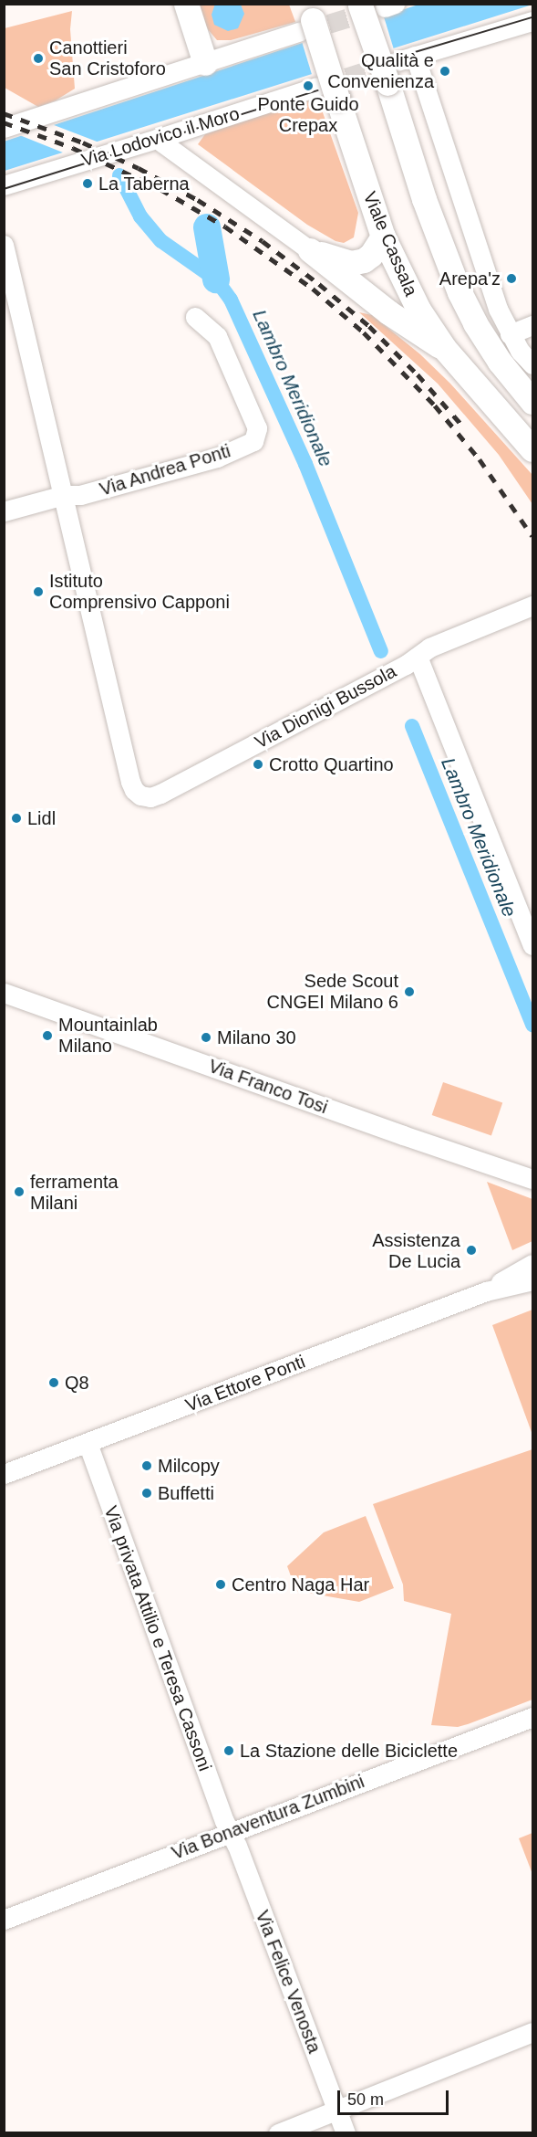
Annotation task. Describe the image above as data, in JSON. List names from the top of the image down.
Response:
{
  "streets": {
    "main road": ["Viale Cassala"],
    "street": [
      "Via Lodovico il Moro",
      "Via Andrea Ponti",
      "Via Dionigi Bussola",
      "Via Franco Tosi",
      "Via Ettore Ponti",
      "Via privata Attilio e Teresa Cassoni",
      "Via Bonaventura Zumbini",
      "Via Felice Venosta"
    ]
  },
  "crossings": [
    ["Via Lodovico il Moro", "Viale Cassala"],
    ["Via Andrea Ponti", "Via Dionigi Bussola"],
    ["Via Ettore Ponti", "Via privata Attilio e Teresa Cassoni"],
    ["Via privata Attilio e Teresa Cassoni", "Via Bonaventura Zumbini"],
    ["Via privata Attilio e Teresa Cassoni", "Via Felice Venosta"],
    ["Via Bonaventura Zumbini", "Via Felice Venosta"]
  ],
  "water": ["Lambro Meridionale"],
  "places": [
    "Canottieri San Cristoforo",
    "Qualità e Convenienza",
    "Ponte Guido Crepax",
    "La Taberna",
    "Arepa'z",
    "Istituto Comprensivo Capponi",
    "Crotto Quartino",
    "Lidl",
    "Sede Scout CNGEI Milano 6",
    "Mountainlab Milano",
    "Milano 30",
    "ferramenta Milani",
    "Assistenza De Lucia",
    "Q8",
    "Milcopy",
    "Buffetti",
    "Centro Naga Har",
    "La Stazione delle Biciclette"
  ],
  "scale_bar": "50 m"
}
